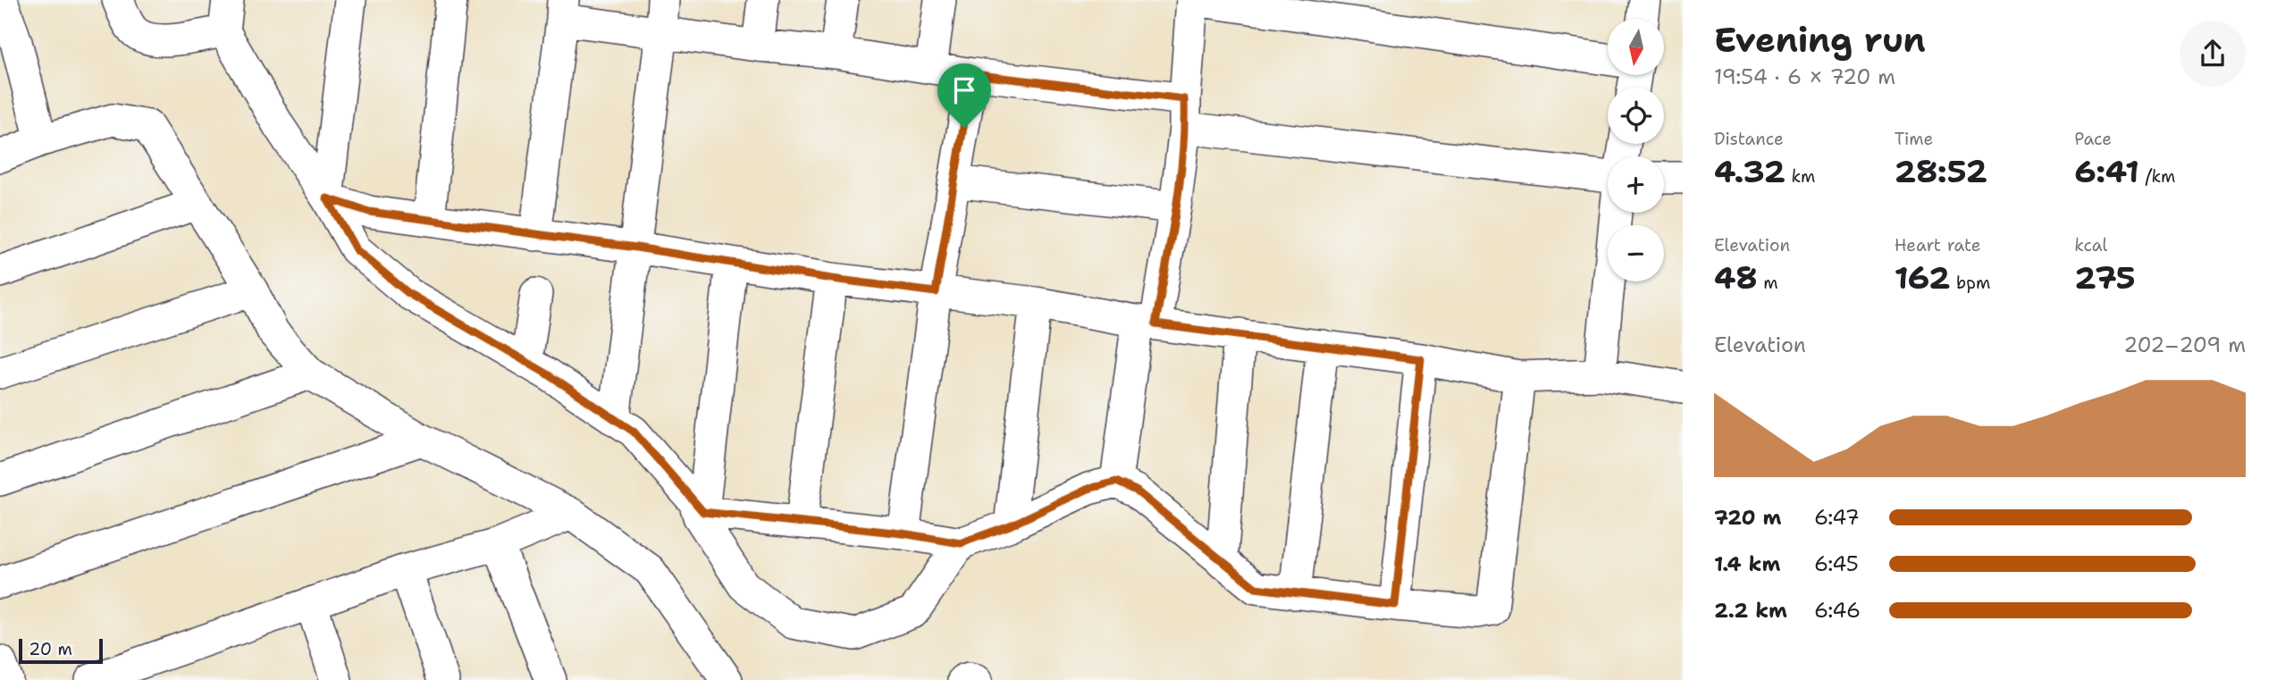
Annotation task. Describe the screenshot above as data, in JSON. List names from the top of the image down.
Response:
{
  "scale_bar": "20 m",
  "north": "bottom",
  "page": {
    "heading": ["Evening run", "19:54 · 6 × 720 m"],
    "map_buttons": ["+", "−"],
    "stats": [
      ["Distance", "4.32 km"],
      ["Time", "28:52"],
      ["Pace", "6:41 /km"],
      ["Elevation", "48 m"],
      ["Heart rate", "162 bpm"],
      ["kcal", "275"]
    ],
    "chart": ["Elevation", "202–209 m"],
    "list": [
      {
        "name": "720 m",
        "note": "6:47"
      },
      {
        "name": "1.4 km",
        "note": "6:45"
      },
      {
        "name": "2.2 km",
        "note": "6:46"
      }
    ],
    "scale": "20 m"
  }
}
